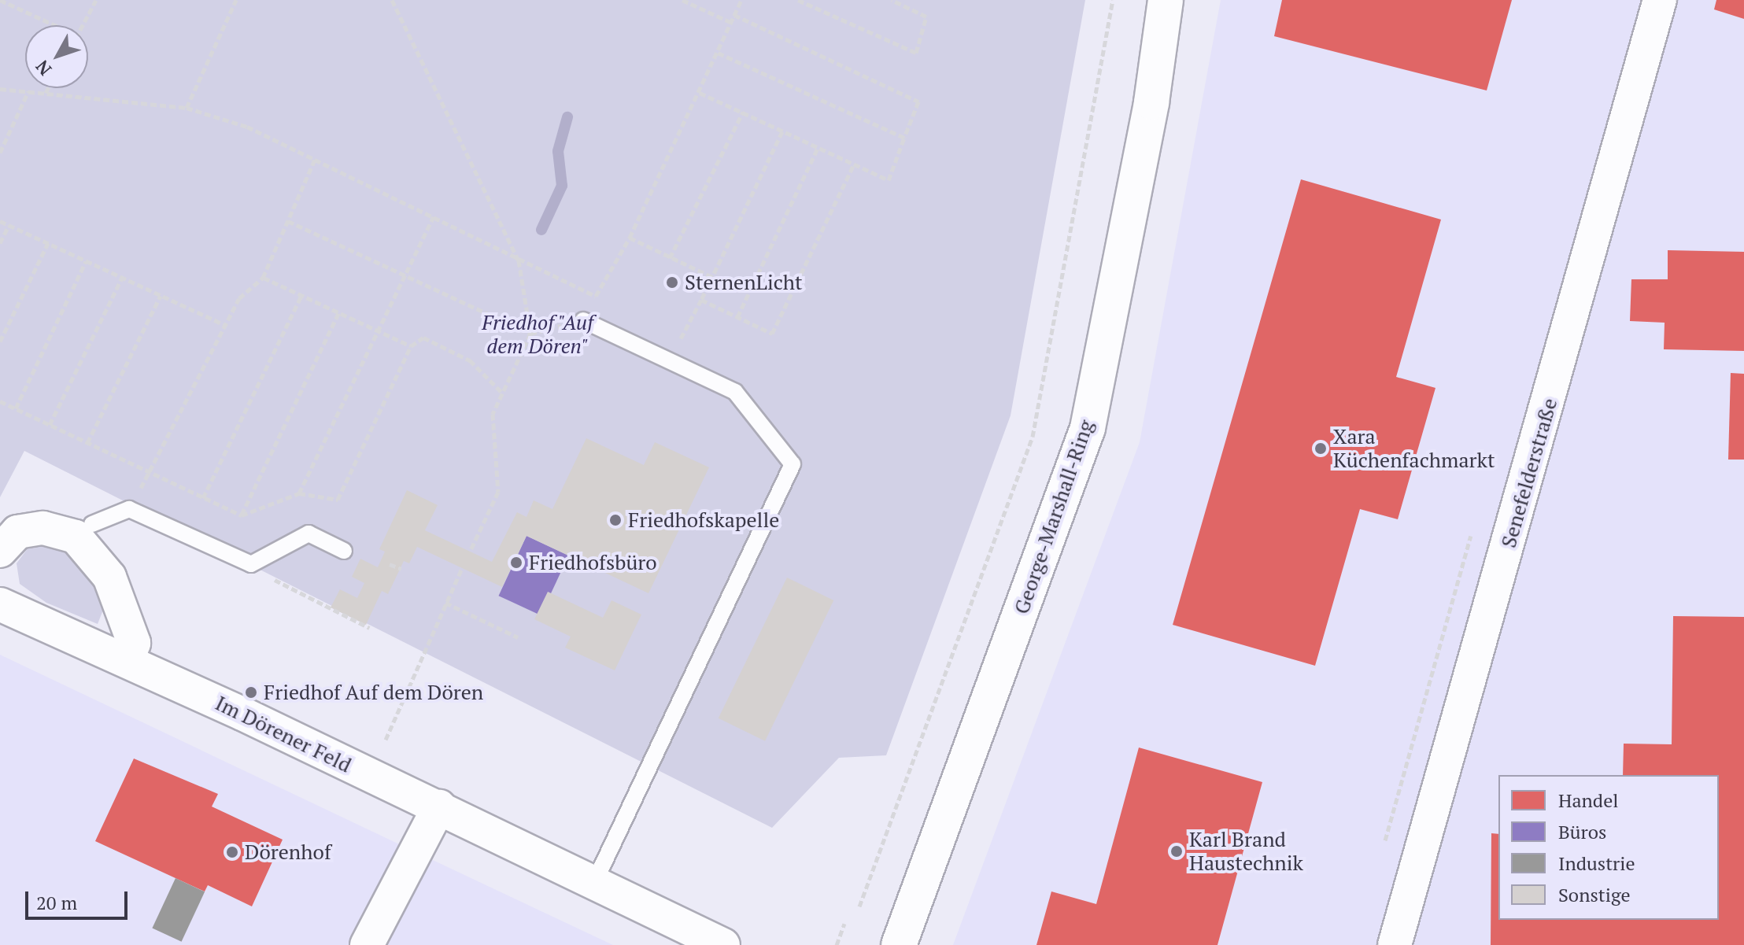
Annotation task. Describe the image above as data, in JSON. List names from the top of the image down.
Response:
{
  "streets": {
    "main road": ["George-Marshall-Ring"],
    "street": ["Senefelderstraße", "Im Dörener Feld"]
  },
  "parks": ["Friedhof \"Auf dem Dören\""],
  "places": [
    "SternenLicht",
    "Xara Küchenfachmarkt",
    "Friedhofskapelle",
    "Friedhofsbüro",
    "Friedhof Auf dem Dören",
    "Karl Brand Haustechnik",
    "Dörenhof"
  ],
  "legend": [
    "Handel",
    "Büros",
    "Industrie",
    "Sonstige"
  ],
  "scale_bar": "20 m",
  "north": "bottom left"
}
